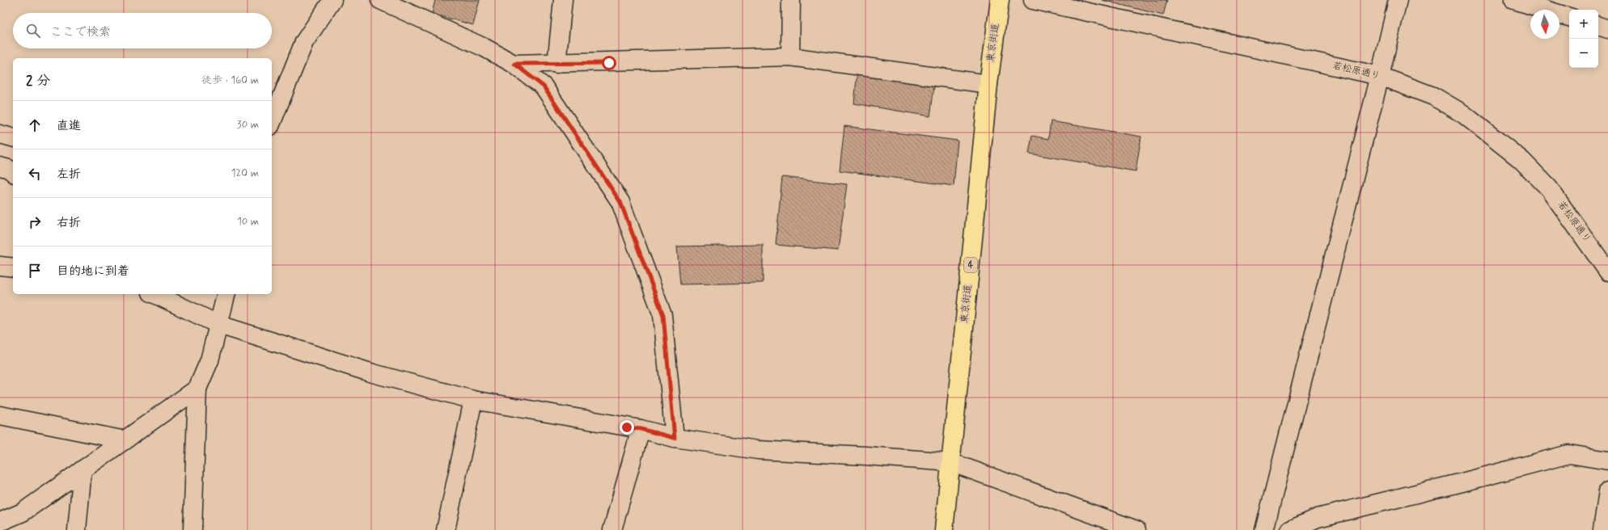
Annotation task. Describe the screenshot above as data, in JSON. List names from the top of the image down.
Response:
{
  "streets": {
    "highway": ["東京街道", "4"],
    "street": ["若松原通り"]
  },
  "north": "bottom",
  "page": {
    "map_buttons": ["+", "−"],
    "search": "ここで検索",
    "heading": ["2 分", "徒歩 · 160 m"],
    "list": [
      ["直進", "30 m"],
      ["左折", "120 m"],
      ["右折", "10 m"],
      "目的地に到着"
    ]
  }
}
